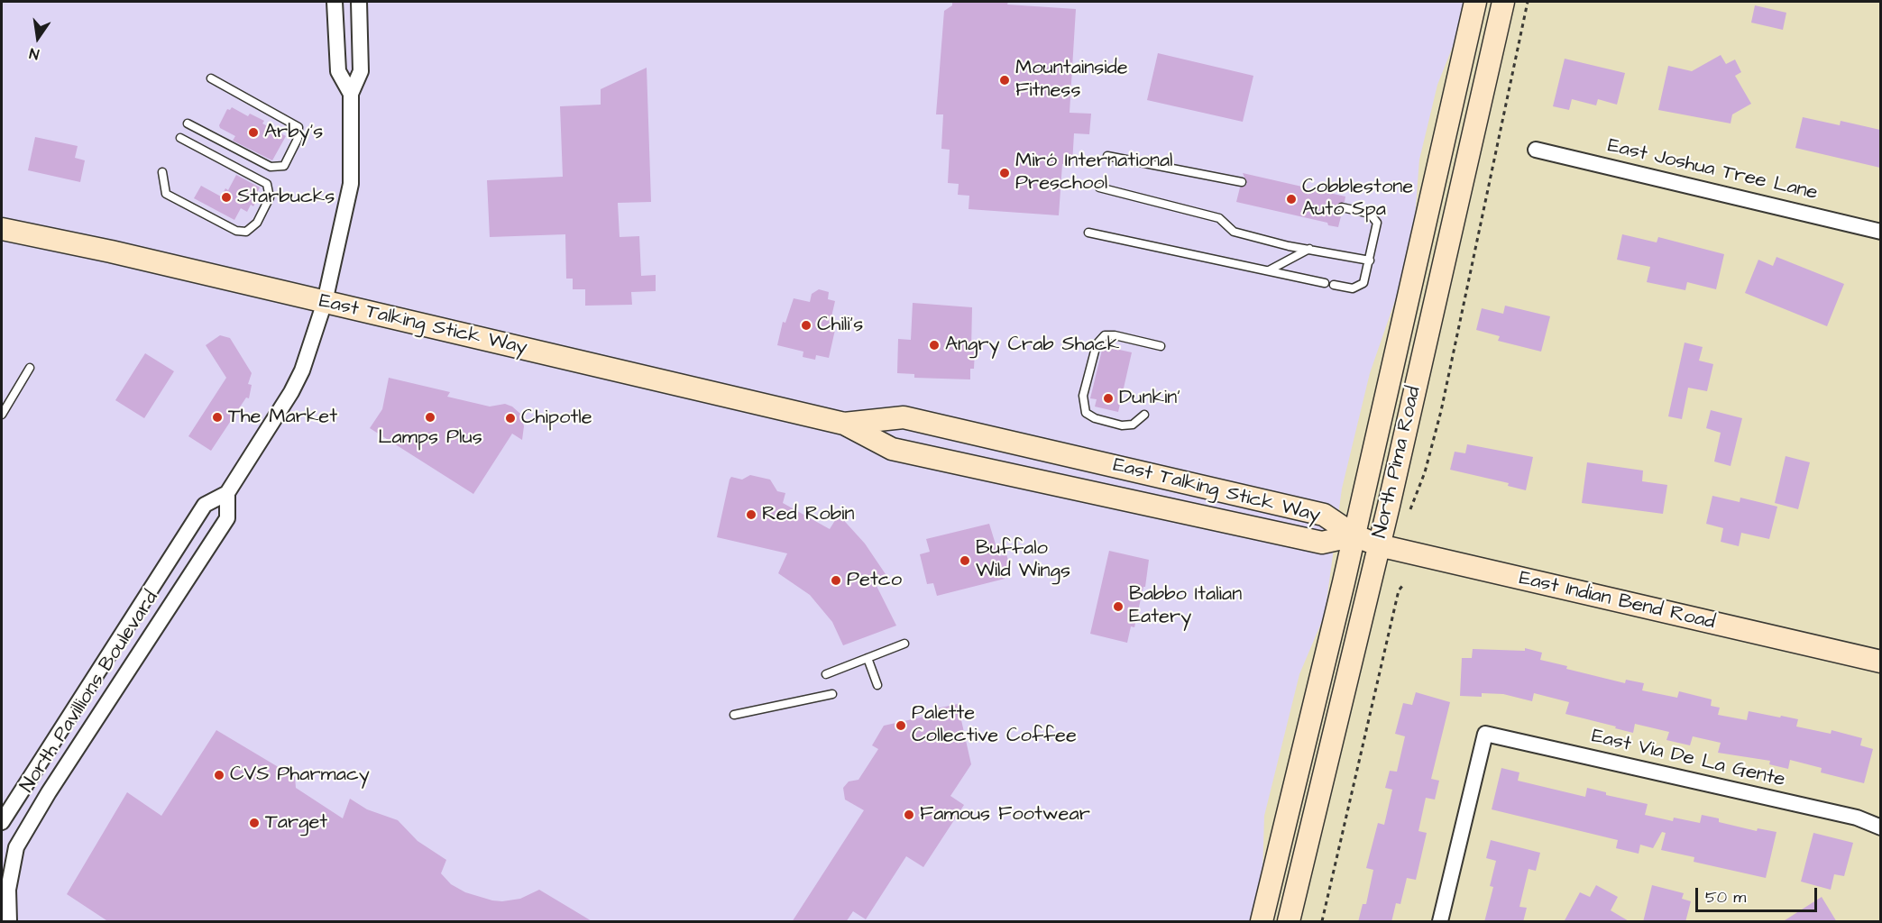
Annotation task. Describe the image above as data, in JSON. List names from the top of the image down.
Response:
{
  "streets": {
    "main road": ["East Talking Stick Way", "North Pima Road", "East Indian Bend Road"],
    "street": ["East Joshua Tree Lane", "North Pavillions Boulevard", "East Via De La Gente"]
  },
  "crossings": [
    ["East Talking Stick Way", "North Pima Road"],
    ["East Talking Stick Way", "East Indian Bend Road"],
    ["East Talking Stick Way", "North Pavillions Boulevard"],
    ["North Pima Road", "East Indian Bend Road"]
  ],
  "places": [
    "Mountainside Fitness",
    "Arby's",
    "Miró International Preschool",
    "Starbucks",
    "Cobblestone Auto Spa",
    "Chili's",
    "Angry Crab Shack",
    "Dunkin'",
    "The Market",
    "Lamps Plus",
    "Chipotle",
    "Red Robin",
    "Buffalo Wild Wings",
    "Petco",
    "Babbo Italian Eatery",
    "Palette Collective Coffee",
    "CVS Pharmacy",
    "Famous Footwear",
    "Target"
  ],
  "scale_bar": "50 m",
  "north": "bottom"
}
